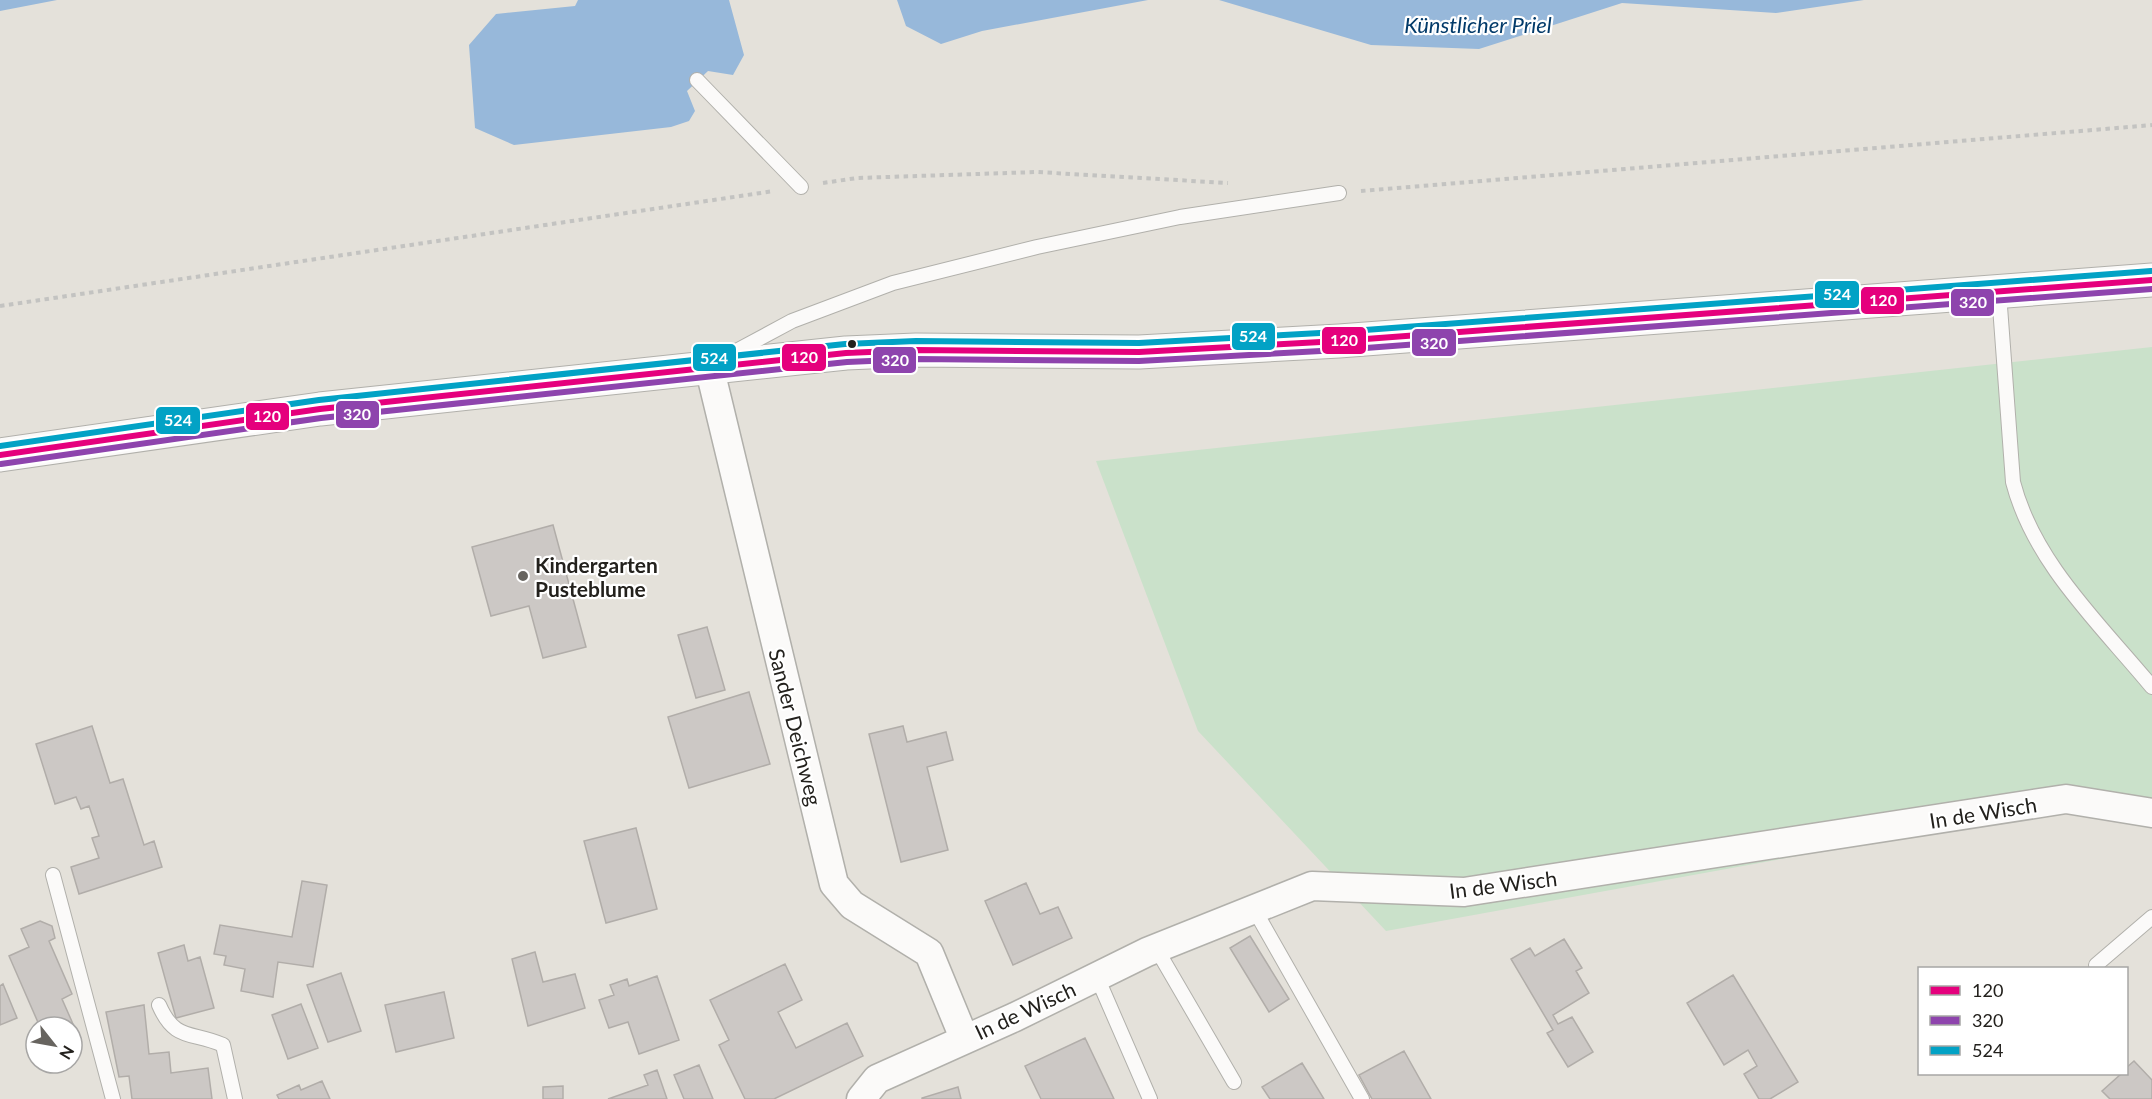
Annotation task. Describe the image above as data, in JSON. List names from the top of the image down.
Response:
{
  "streets": {
    "street": ["Sander Deichweg", "In de Wisch"]
  },
  "crossings": [
    ["Sander Deichweg", "In de Wisch"]
  ],
  "water": ["Künstlicher Priel"],
  "places": ["Kindergarten Pusteblume"],
  "lines": ["transit line 524", "transit line 120", "transit line 320"],
  "legend": ["120", "320", "524"],
  "north": "bottom right"
}
